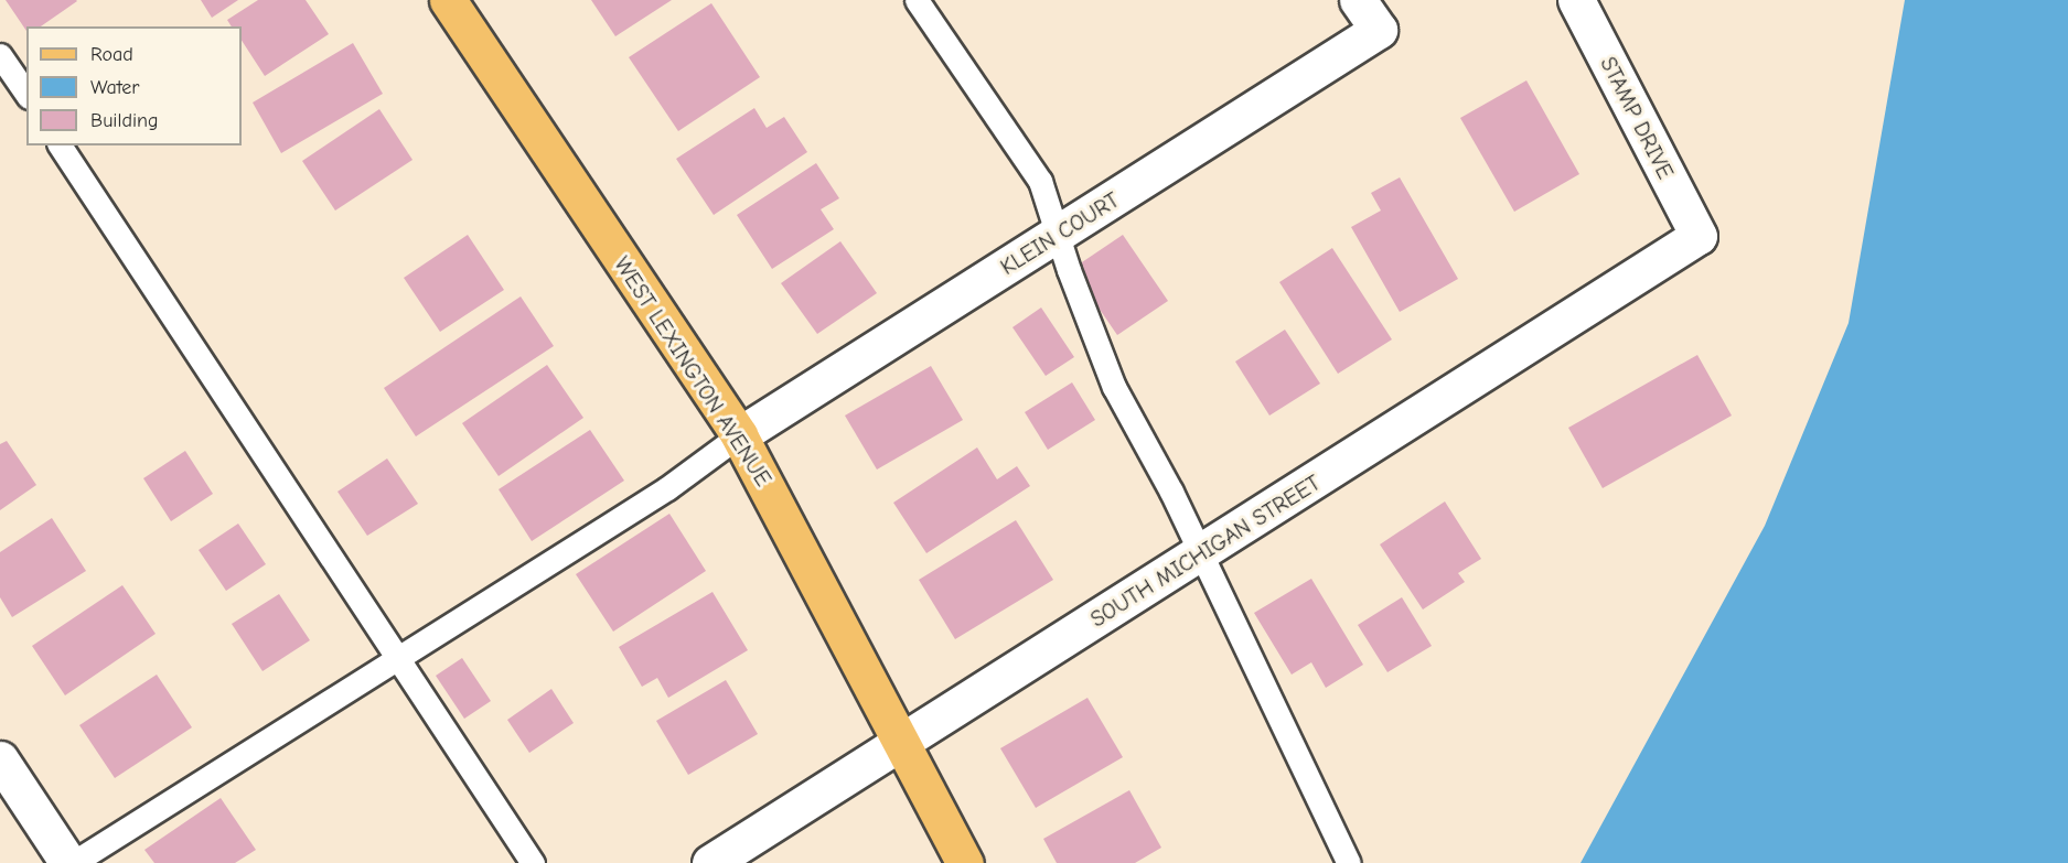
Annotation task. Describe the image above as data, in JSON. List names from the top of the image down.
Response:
{
  "streets": {
    "main road": ["WEST LEXINGTON AVENUE"],
    "street": ["STAMP DRIVE", "KLEIN COURT", "SOUTH MICHIGAN STREET"]
  },
  "crossings": [
    ["STAMP DRIVE", "SOUTH MICHIGAN STREET"],
    ["KLEIN COURT", "WEST LEXINGTON AVENUE"],
    ["WEST LEXINGTON AVENUE", "SOUTH MICHIGAN STREET"]
  ],
  "legend": ["Road", "Water", "Building"]
}
